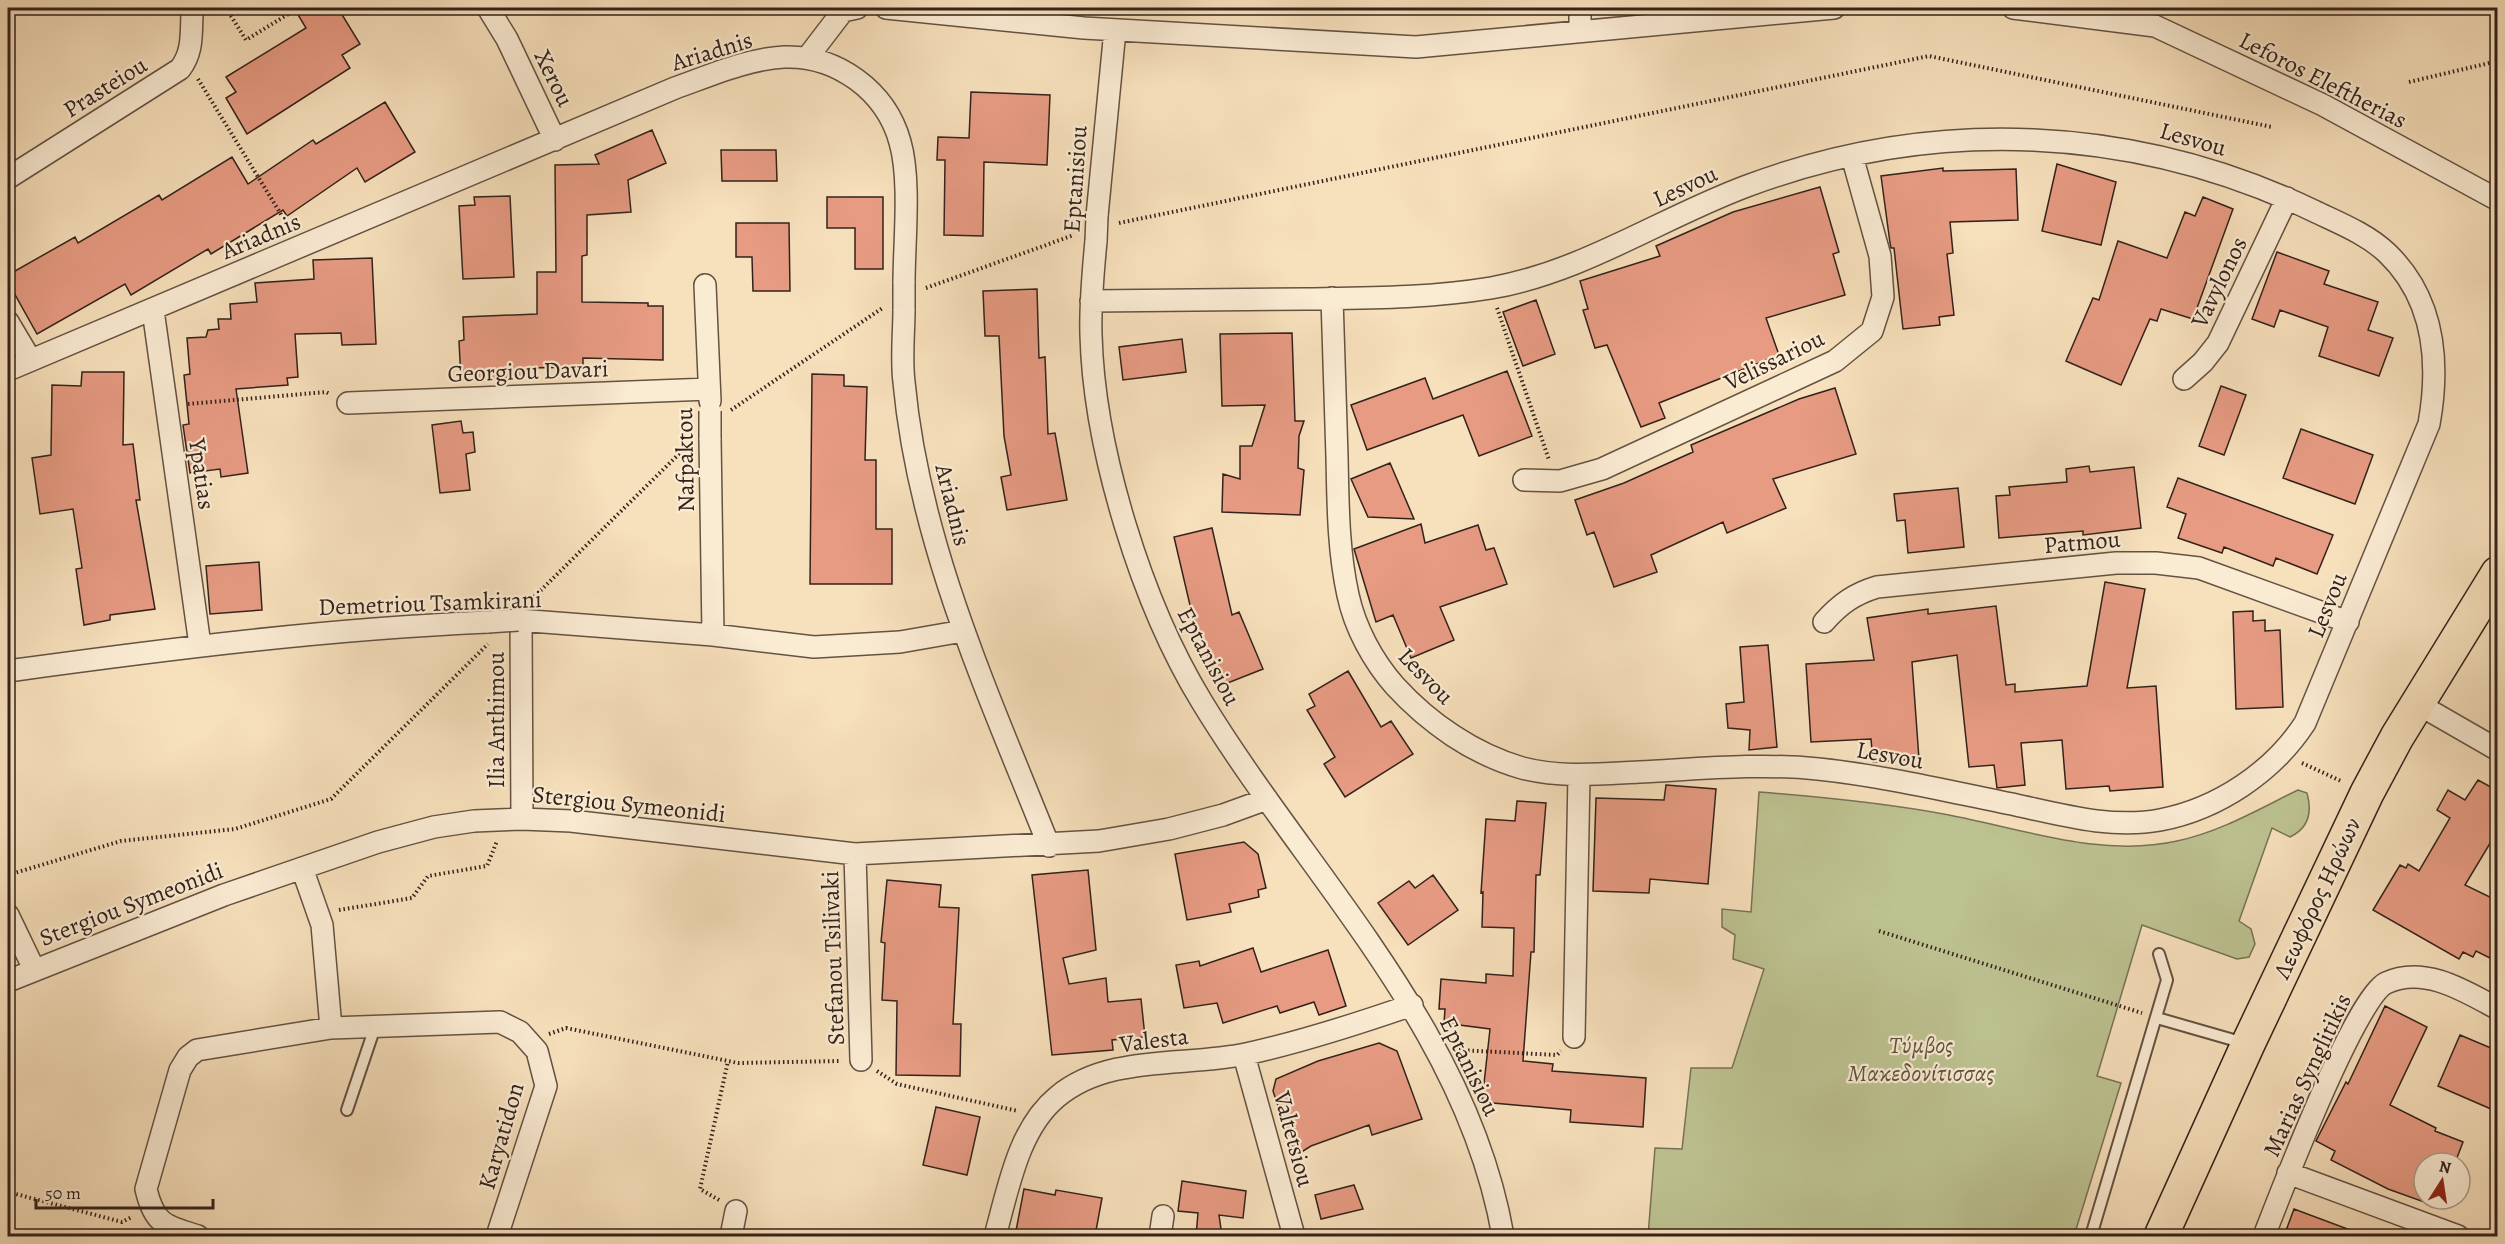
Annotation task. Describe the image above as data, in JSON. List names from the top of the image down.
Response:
{
  "streets": {
    "main road": ["Λεωφόρος Ηρώων"],
    "street": [
      "Ariadnis",
      "Xerou",
      "Leforos Eleftherias",
      "Prasteiou",
      "Lesvou",
      "Eptanisiou",
      "Vavylonos",
      "Velissariou",
      "Georgiou Davari",
      "Nafpaktou",
      "Ypatias",
      "Patmou",
      "Demetriou Tsamkirani",
      "Ilia Anthimou",
      "Stergiou Symeonidi",
      "Stefanou Tsilivaki",
      "Valesta",
      "Marias Synglitikis",
      "Karyatidon",
      "Valtetsiou"
    ]
  },
  "crossings": [
    ["Ariadnis", "Xerou"],
    ["Ariadnis", "Ypatias"],
    ["Ariadnis", "Demetriou Tsamkirani"],
    ["Ariadnis", "Stergiou Symeonidi"],
    ["Lesvou", "Eptanisiou"],
    ["Lesvou", "Vavylonos"],
    ["Lesvou", "Velissariou"],
    ["Lesvou", "Patmou"],
    ["Eptanisiou", "Stergiou Symeonidi"],
    ["Eptanisiou", "Valesta"],
    ["Georgiou Davari", "Nafpaktou"],
    ["Nafpaktou", "Demetriou Tsamkirani"],
    ["Ypatias", "Demetriou Tsamkirani"],
    ["Demetriou Tsamkirani", "Ilia Anthimou"],
    ["Ilia Anthimou", "Stergiou Symeonidi"],
    ["Stergiou Symeonidi", "Stefanou Tsilivaki"],
    ["Valesta", "Valtetsiou"]
  ],
  "parks": ["Τύμβος Μακεδονίτισσας"],
  "scale_bar": "50 m",
  "north": "top"
}
